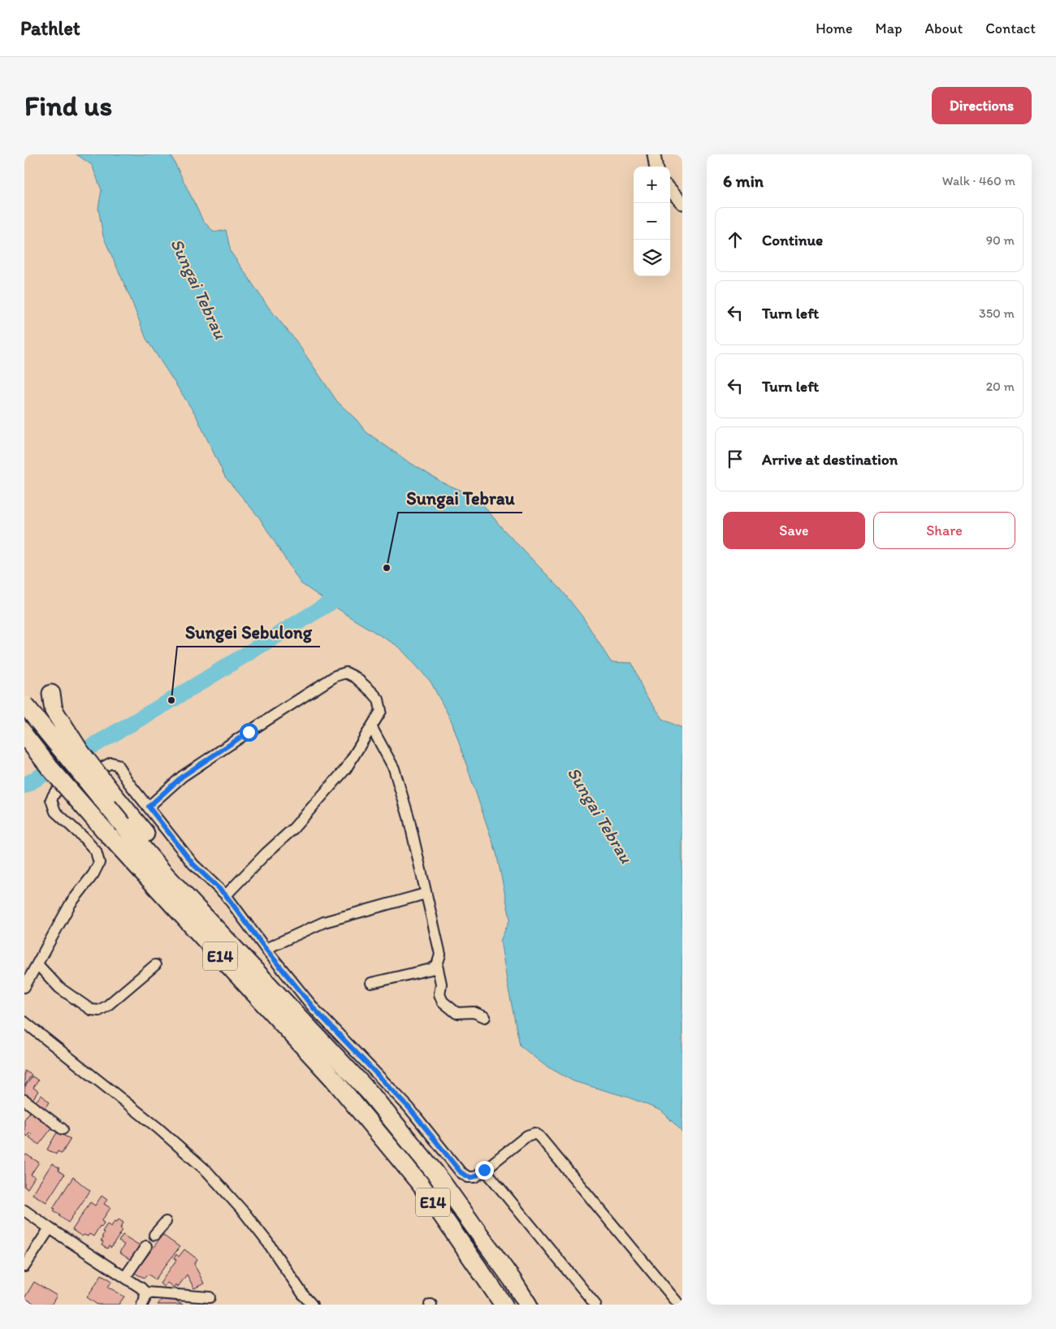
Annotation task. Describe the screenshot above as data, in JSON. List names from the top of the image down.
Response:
{
  "streets": {
    "highway": ["E14"]
  },
  "water": ["Sungai Tebrau"],
  "places": ["Sungai Tebrau", "Sungei Sebulong"],
  "page": {
    "header": "Pathlet",
    "nav": [
      "Home",
      "Map",
      "About",
      "Contact"
    ],
    "buttons": [
      "Directions",
      ["Save", "Share"]
    ],
    "title": "Find us",
    "heading": ["6 min", "Walk · 460 m"],
    "map_buttons": ["+", "−"],
    "list": [
      ["Continue", "90 m"],
      ["Turn left", "350 m"],
      ["Turn left", "20 m"],
      "Arrive at destination"
    ]
  }
}
